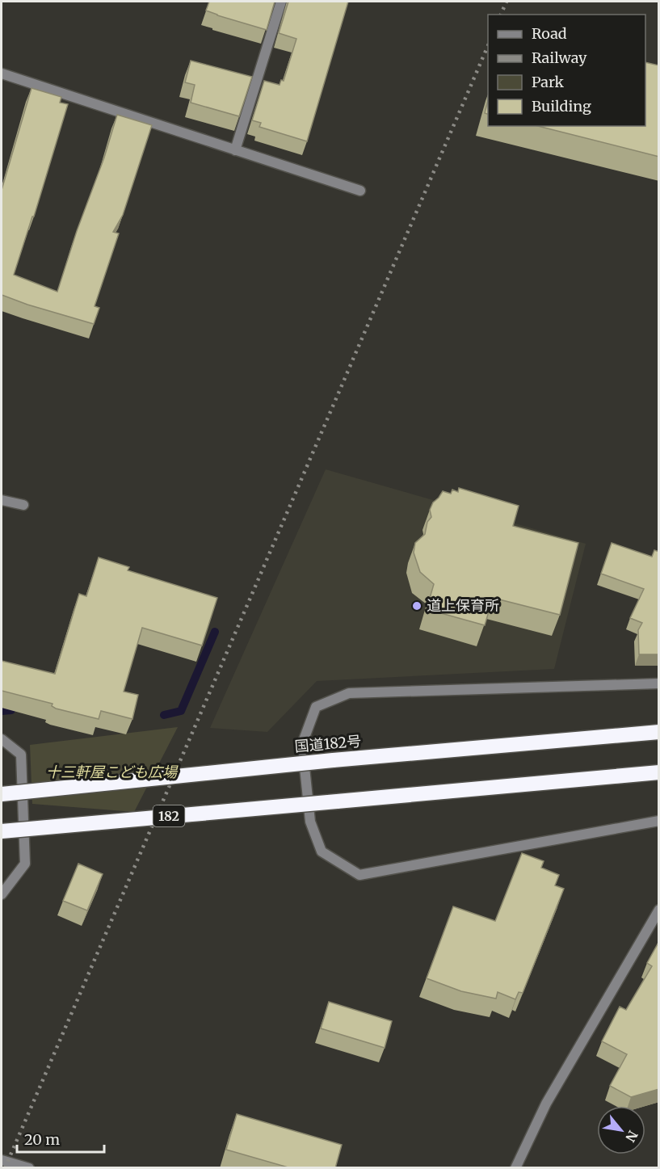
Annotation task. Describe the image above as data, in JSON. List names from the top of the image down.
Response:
{
  "streets": {
    "highway": ["国道182号", "182"]
  },
  "parks": ["十三軒屋こども広場"],
  "places": ["道上保育所"],
  "legend": [
    "Road",
    "Railway",
    "Park",
    "Building"
  ],
  "scale_bar": "20 m",
  "north": "bottom right"
}
